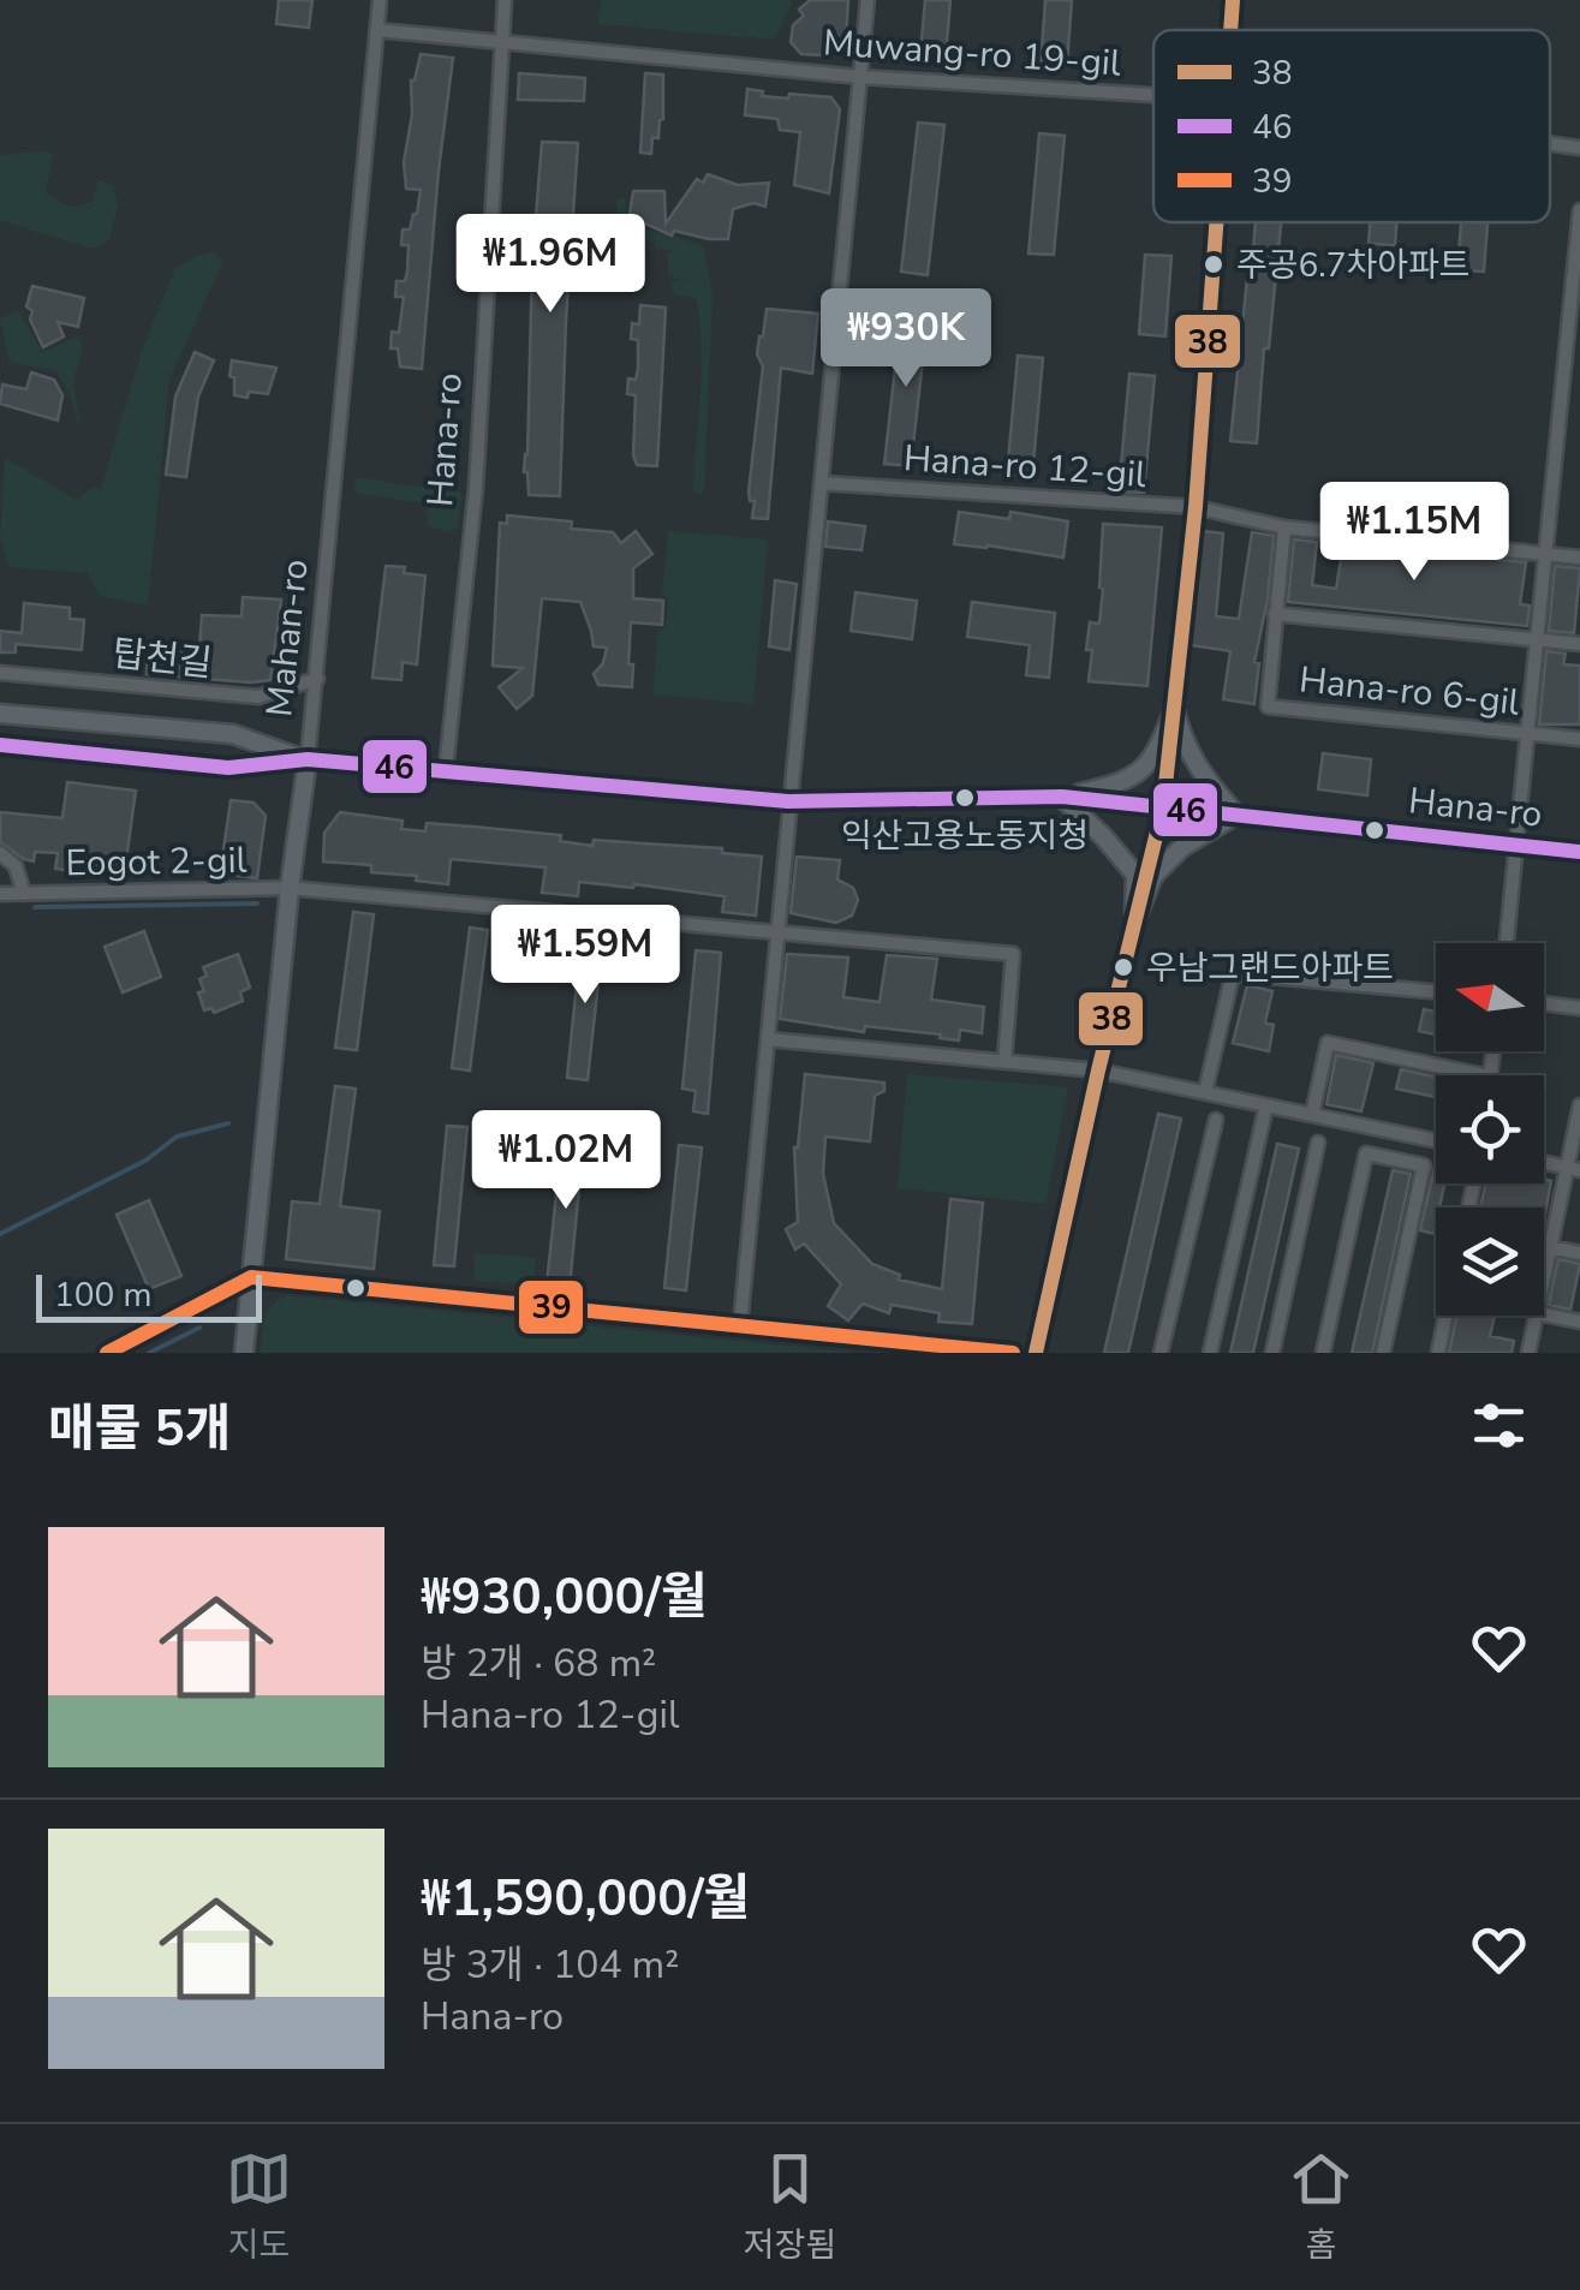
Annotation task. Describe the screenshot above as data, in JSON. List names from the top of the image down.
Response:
{
  "streets": {
    "street": [
      "Muwang-ro 19-gil",
      "Hana-ro",
      "Hana-ro 12-gil",
      "Mahan-ro",
      "탑천길",
      "Hana-ro 6-gil",
      "Eogot 2-gil"
    ]
  },
  "crossings": [
    ["Muwang-ro 19-gil", "Hana-ro"],
    ["Muwang-ro 19-gil", "Mahan-ro"],
    ["Hana-ro", "Mahan-ro"],
    ["Hana-ro 12-gil", "Hana-ro 6-gil"],
    ["Mahan-ro", "탑천길"],
    ["Mahan-ro", "Eogot 2-gil"]
  ],
  "places": ["주공6.7차아파트", "익산고용노동지청", "우남그랜드아파트"],
  "lines": ["transit line 38", "transit line 46", "transit line 39"],
  "legend": ["38", "46", "39"],
  "scale_bar": "100 m",
  "north": "left",
  "page": {
    "price": [
      "₩1.96M",
      "₩930K",
      "₩1.15M",
      "₩1.59M",
      "₩1.02M"
    ],
    "scale": "100 m",
    "heading": "매물 5개",
    "list": [
      {
        "name": "₩930,000/월",
        "note": "방 2개 · 68 m² · Hana-ro 12-gil"
      },
      {
        "name": "₩1,590,000/월",
        "note": "방 3개 · 104 m² · Hana-ro"
      }
    ],
    "tabs": ["지도", "저장됨", "홈"]
  }
}
